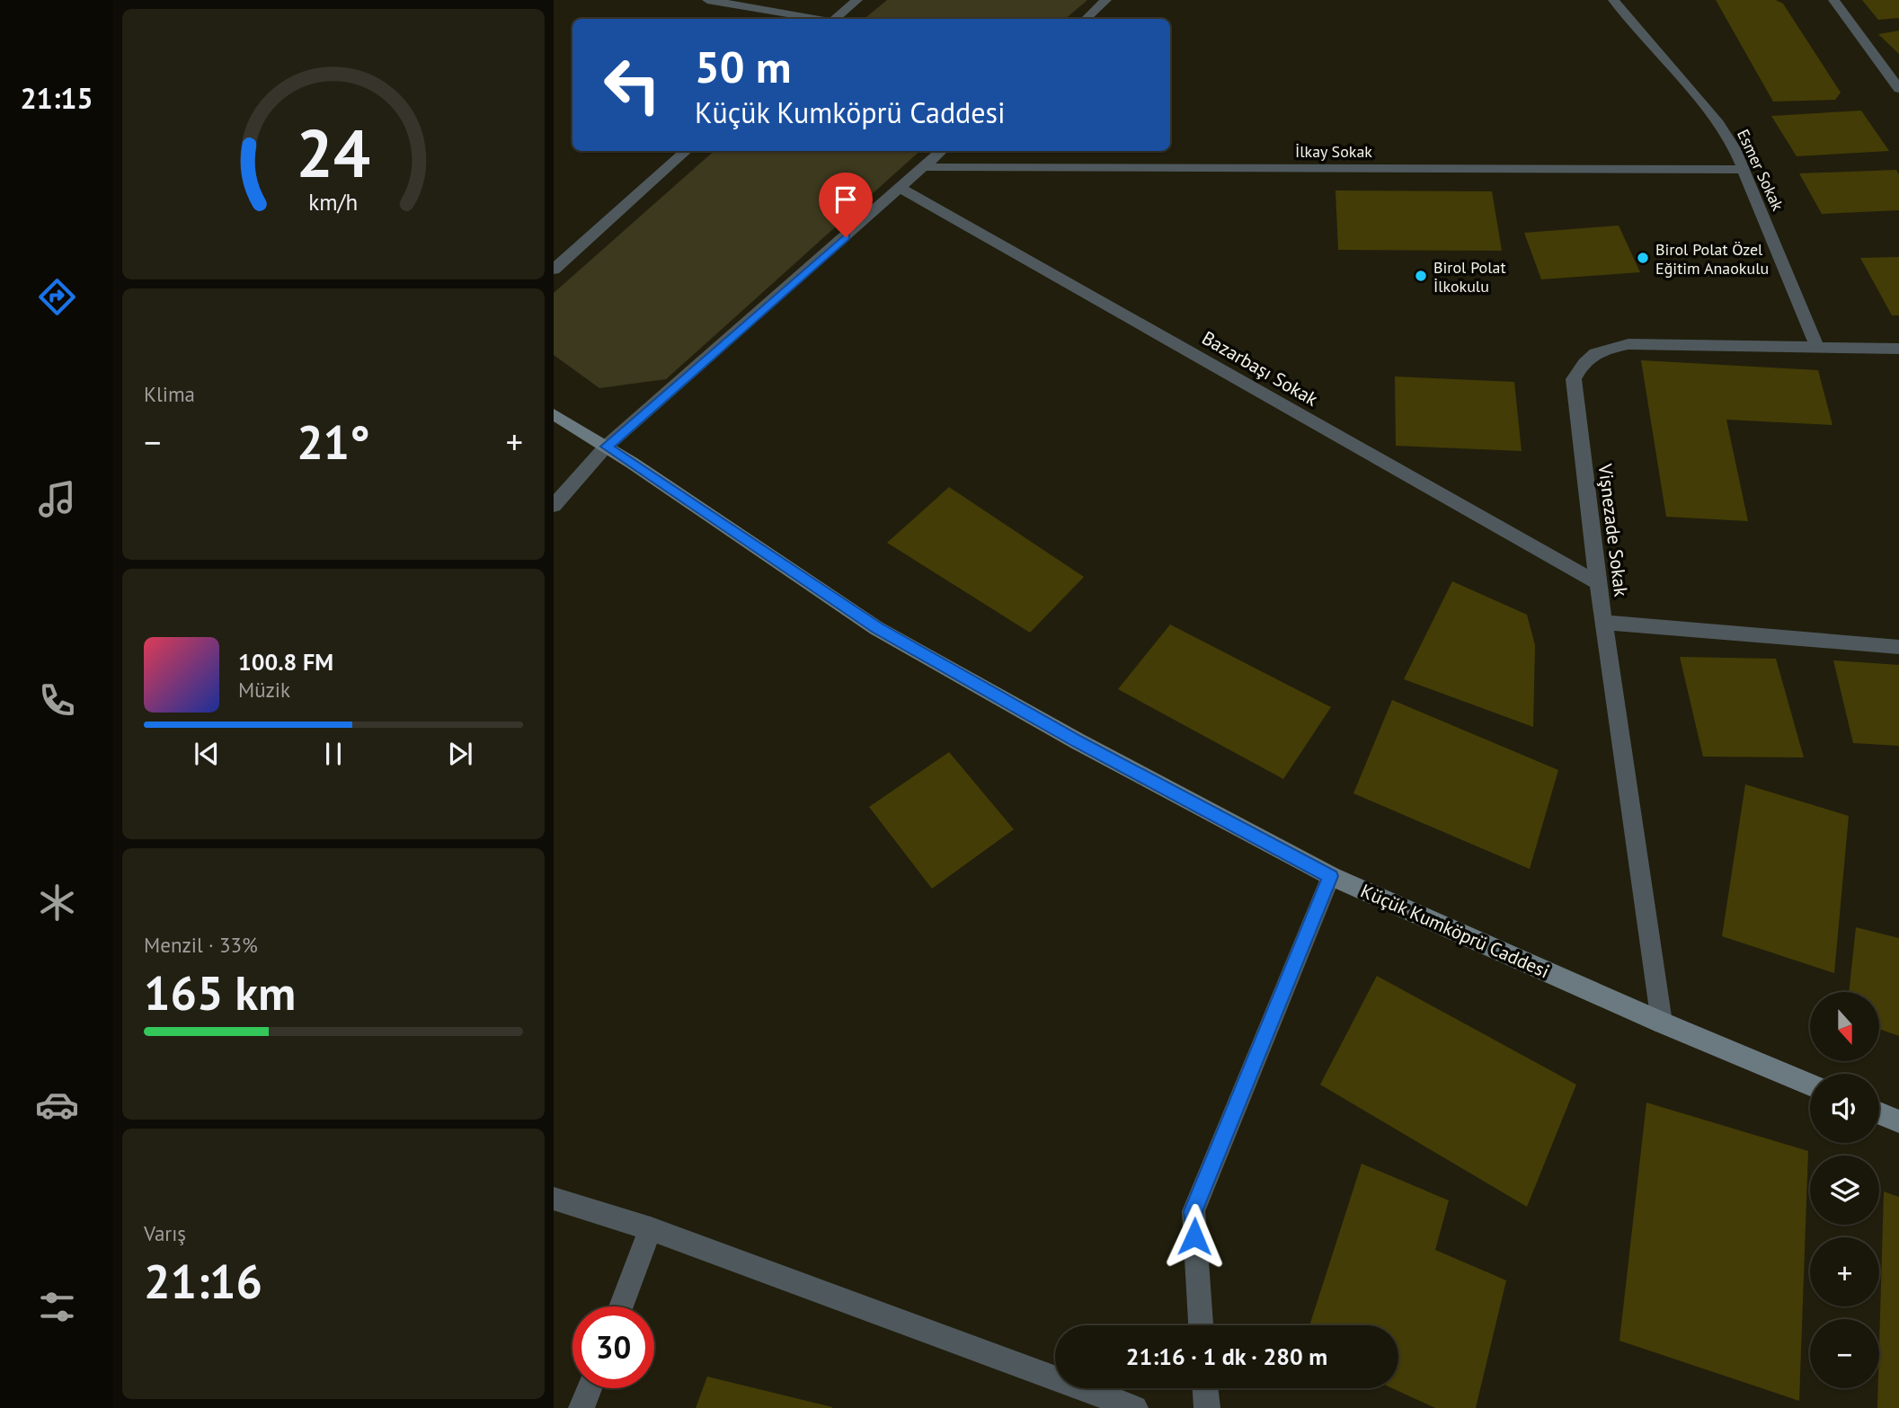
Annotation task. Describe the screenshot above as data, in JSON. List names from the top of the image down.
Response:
{
  "streets": {
    "street": [
      "İlkay Sokak",
      "Esmer Sokak",
      "Bazarbaşı Sokak",
      "Vişnezade Sokak",
      "Küçük Kumköprü Caddesi"
    ]
  },
  "crossings": [
    ["İlkay Sokak", "Esmer Sokak"],
    ["Esmer Sokak", "Vişnezade Sokak"],
    ["Bazarbaşı Sokak", "Vişnezade Sokak"],
    ["Vişnezade Sokak", "Küçük Kumköprü Caddesi"]
  ],
  "places": ["Birol Polat Özel Eğitim Anaokulu", "Birol Polat İlkokulu"],
  "north": "bottom",
  "page": {
    "tabs": "21:15",
    "turn": ["50 m", "Küçük Kumköprü Caddesi"],
    "tile": [
      "Klima",
      ["Menzil · 33%", "165 km"],
      ["Varış", "21:16"]
    ],
    "heat": ["−", "21°", "+"],
    "song": ["100.8 FM", "Müzik"],
    "map_buttons": ["+", "−"],
    "limit": "30",
    "trip": "21:16 · 1 dk · 280 m",
    "gauge": ["24", "km/h"]
  }
}
